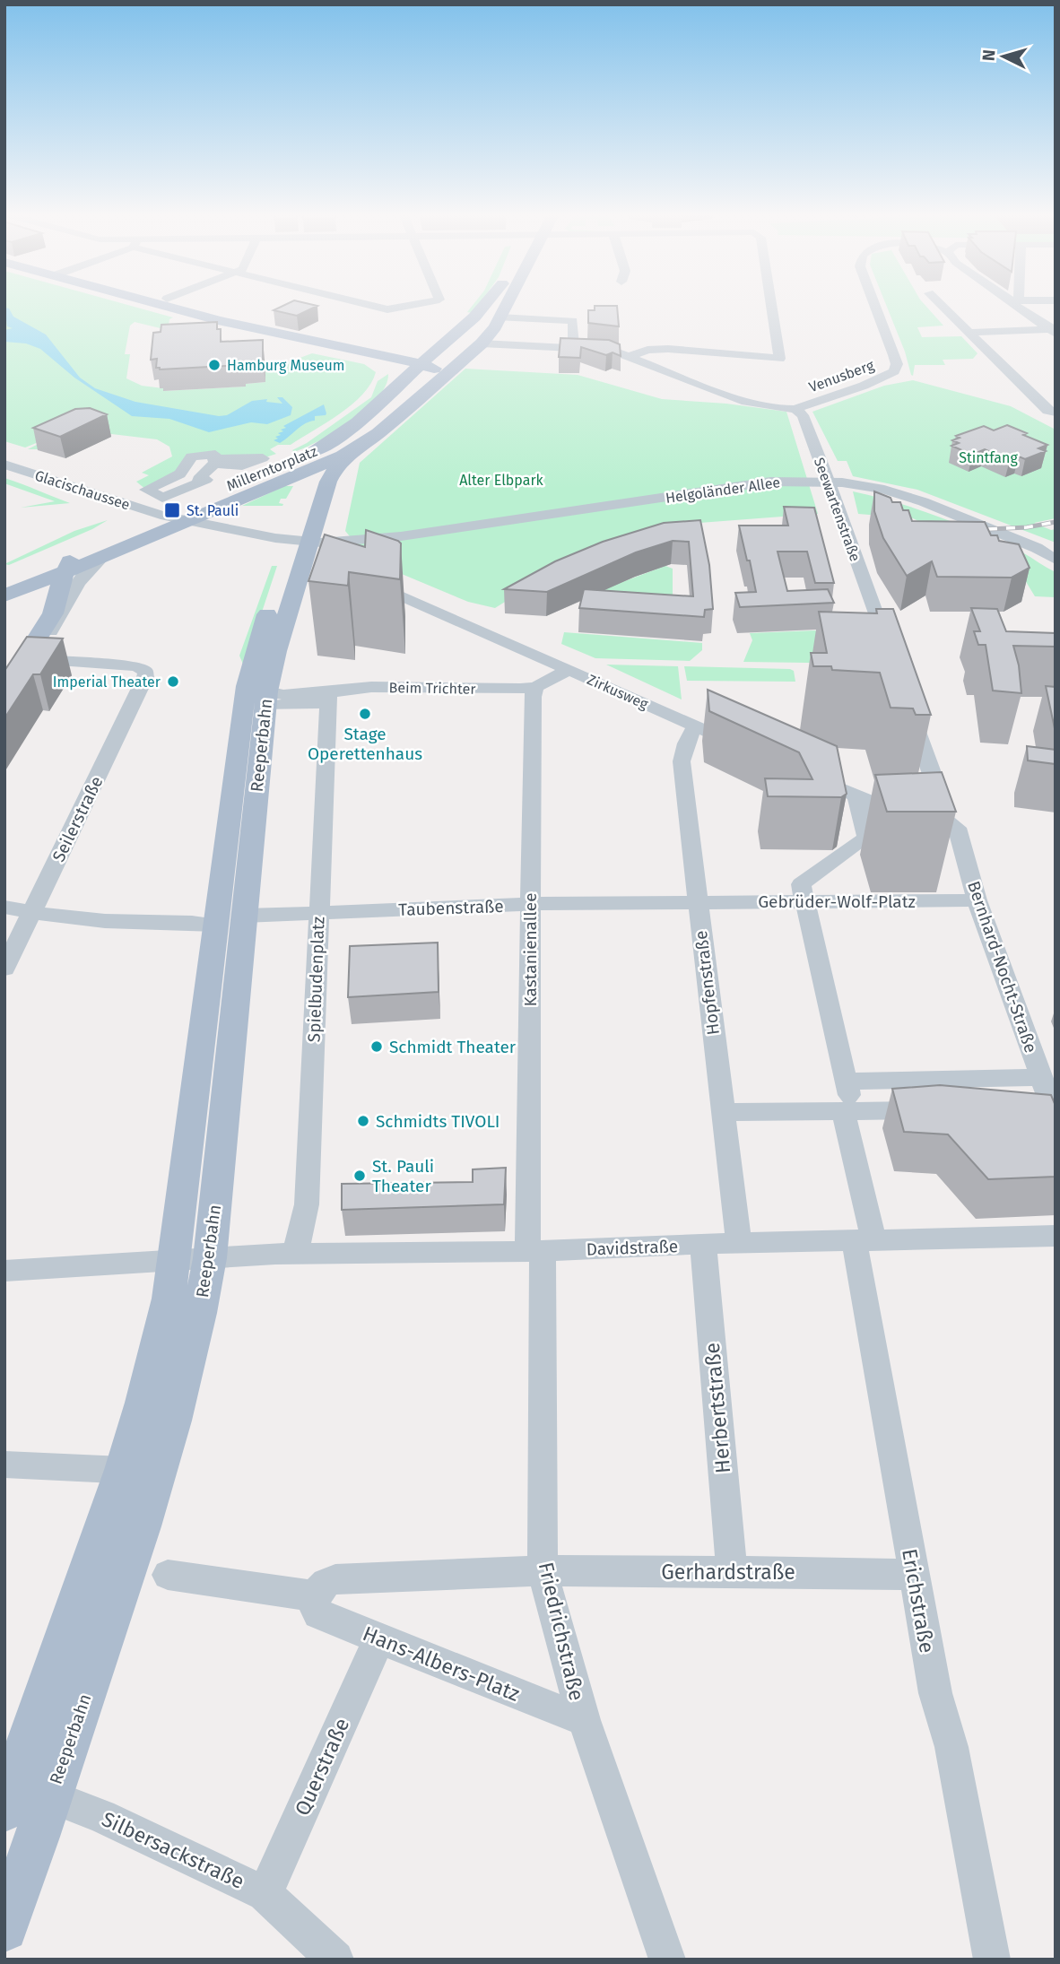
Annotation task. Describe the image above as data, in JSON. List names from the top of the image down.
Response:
{
  "streets": {
    "main road": ["Millerntorplatz", "Reeperbahn"],
    "street": [
      "Venusberg",
      "Glacischaussee",
      "Helgoländer Allee",
      "Seewartenstraße",
      "Beim Trichter",
      "Zirkusweg",
      "Seilerstraße",
      "Gebrüder-Wolf-Platz",
      "Taubenstraße",
      "Kastanienallee",
      "Bernhard-Nocht-Straße",
      "Spielbudenplatz",
      "Hopfenstraße",
      "Davidstraße",
      "Herbertstraße",
      "Gerhardstraße",
      "Erichstraße",
      "Friedrichstraße",
      "Hans-Albers-Platz",
      "Querstraße",
      "Silbersackstraße"
    ]
  },
  "crossings": [
    ["Venusberg", "Seewartenstraße"],
    ["Millerntorplatz", "Glacischaussee"],
    ["Millerntorplatz", "Helgoländer Allee"],
    ["Millerntorplatz", "Reeperbahn"],
    ["Helgoländer Allee", "Reeperbahn"],
    ["Beim Trichter", "Reeperbahn"],
    ["Beim Trichter", "Kastanienallee"],
    ["Beim Trichter", "Spielbudenplatz"],
    ["Zirkusweg", "Hopfenstraße"],
    ["Reeperbahn", "Taubenstraße"],
    ["Reeperbahn", "Davidstraße"],
    ["Reeperbahn", "Silbersackstraße"],
    ["Gebrüder-Wolf-Platz", "Taubenstraße"],
    ["Gebrüder-Wolf-Platz", "Bernhard-Nocht-Straße"],
    ["Gebrüder-Wolf-Platz", "Hopfenstraße"],
    ["Gebrüder-Wolf-Platz", "Erichstraße"],
    ["Taubenstraße", "Kastanienallee"],
    ["Taubenstraße", "Spielbudenplatz"],
    ["Taubenstraße", "Hopfenstraße"],
    ["Kastanienallee", "Davidstraße"],
    ["Kastanienallee", "Friedrichstraße"],
    ["Spielbudenplatz", "Davidstraße"],
    ["Hopfenstraße", "Davidstraße"],
    ["Davidstraße", "Herbertstraße"],
    ["Davidstraße", "Erichstraße"],
    ["Davidstraße", "Friedrichstraße"],
    ["Herbertstraße", "Gerhardstraße"],
    ["Gerhardstraße", "Erichstraße"],
    ["Gerhardstraße", "Friedrichstraße"],
    ["Friedrichstraße", "Hans-Albers-Platz"],
    ["Hans-Albers-Platz", "Querstraße"],
    ["Querstraße", "Silbersackstraße"]
  ],
  "parks": ["Stintfang", "Alter Elbpark"],
  "places": {
    "other": [
      "Hamburg Museum",
      "Imperial Theater",
      "Stage Operettenhaus",
      "Schmidt Theater",
      "Schmidts TIVOLI",
      "St. Pauli Theater"
    ],
    "transit": ["St. Pauli"]
  },
  "north": "left"
}
